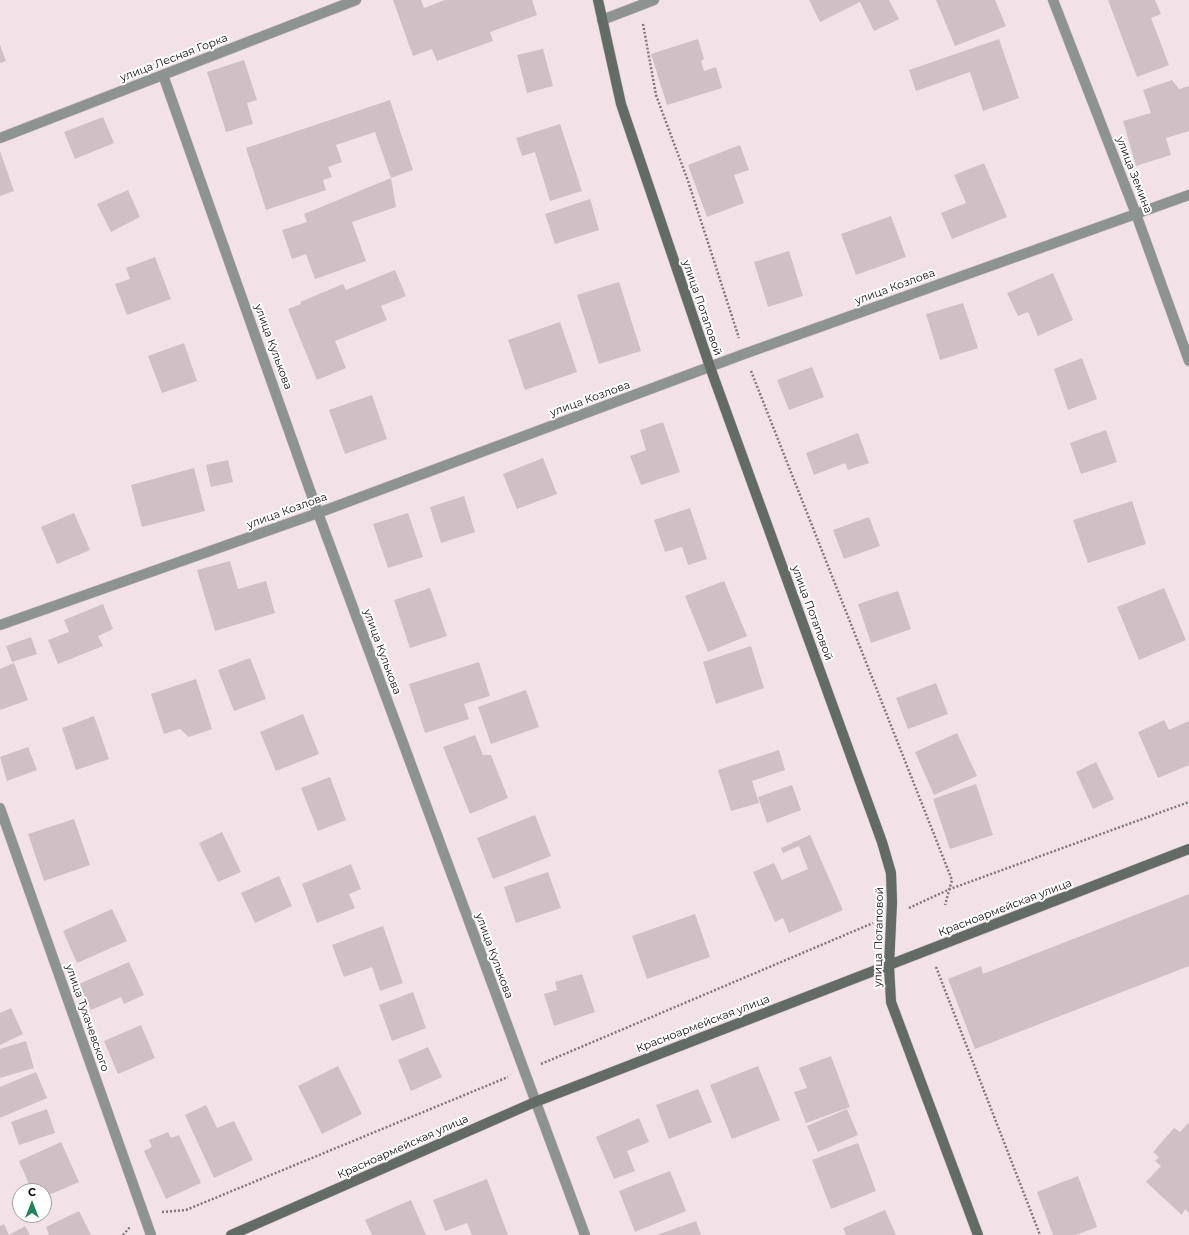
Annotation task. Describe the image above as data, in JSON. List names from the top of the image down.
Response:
{
  "streets": {
    "main road": ["улица Потаповой", "Красноармейская улица"],
    "street": [
      "улица Лесная Горка",
      "улица Земина",
      "улица Козлова",
      "улица Кулькова",
      "улица Тухачевского"
    ]
  },
  "crossings": [
    ["улица Лесная Горка", "улица Кулькова"],
    ["улица Земина", "улица Козлова"],
    ["улица Козлова", "улица Потаповой"],
    ["улица Козлова", "улица Кулькова"],
    ["улица Потаповой", "Красноармейская улица"],
    ["улица Кулькова", "Красноармейская улица"]
  ],
  "north": "top"
}
